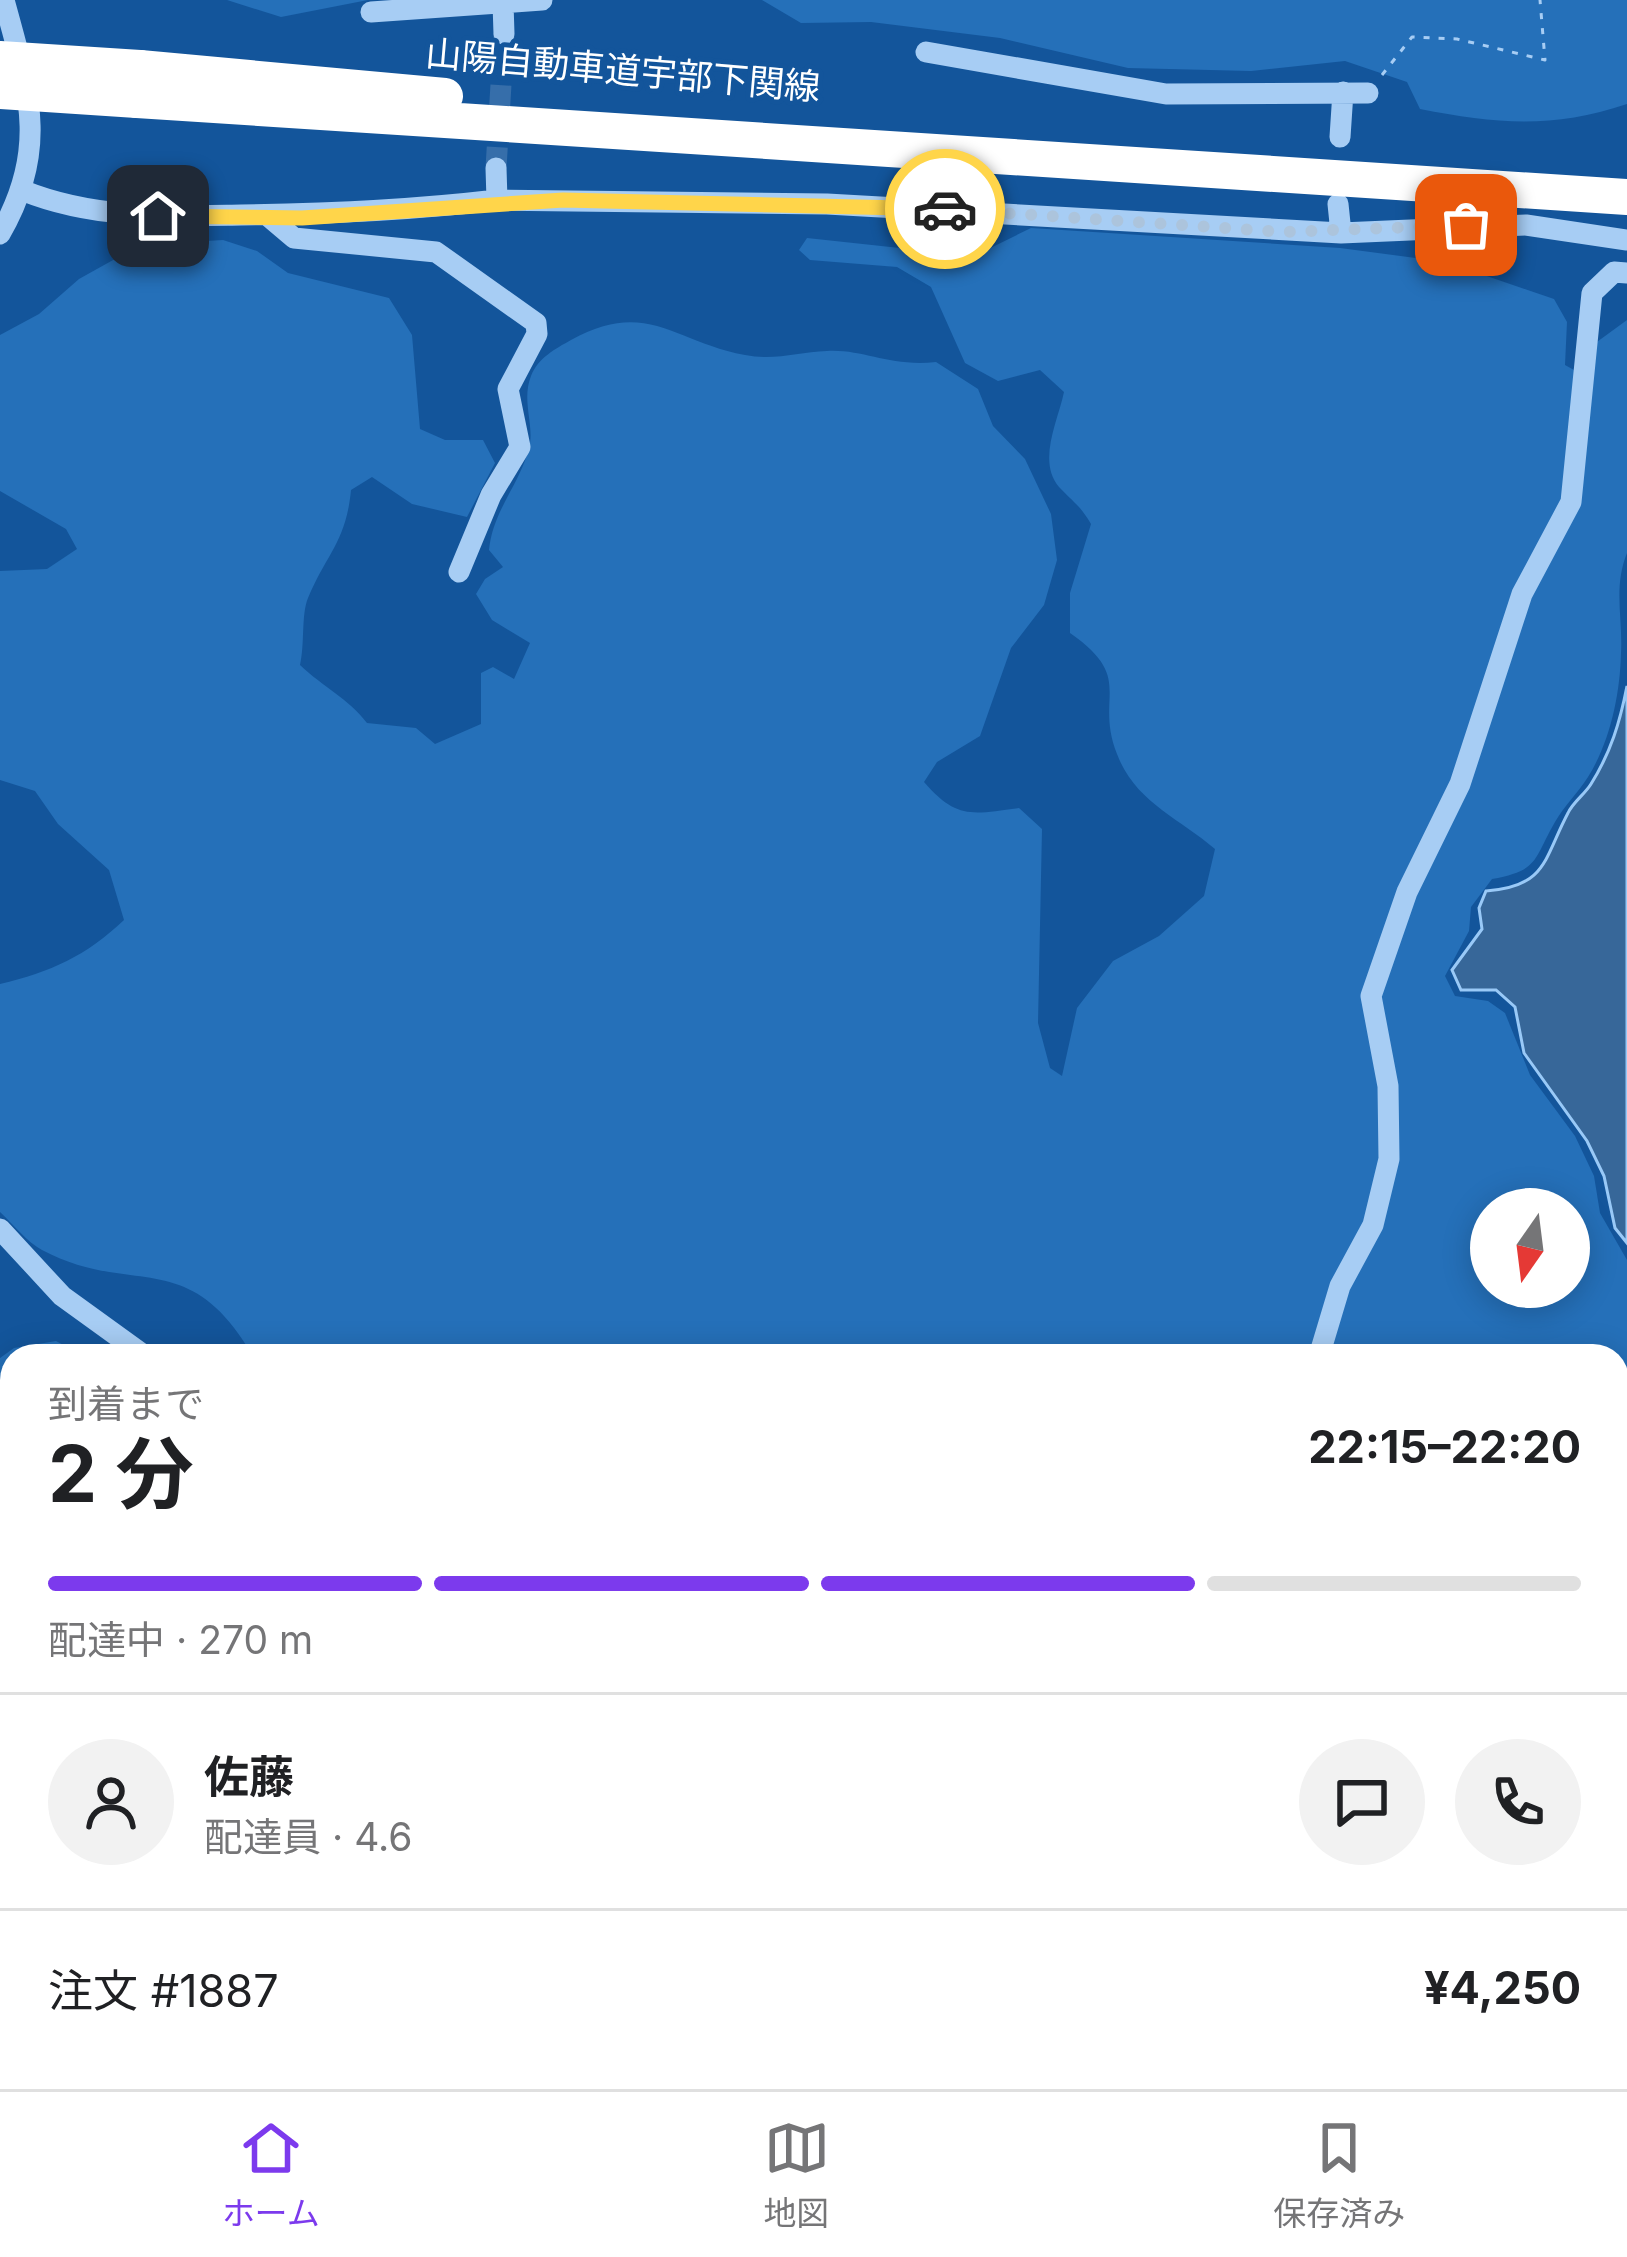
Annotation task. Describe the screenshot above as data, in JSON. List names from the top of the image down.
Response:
{
  "streets": {
    "highway": ["山陽自動車道宇部下関線"]
  },
  "north": "bottom",
  "page": {
    "heading": ["2 分", "到着まで", "22:15–22:20"],
    "panel": [
      "佐藤",
      "配達員 · 4.6",
      "注文 #1887",
      "¥4,250"
    ],
    "bar": "配達中 · 270 m",
    "tabs": ["ホーム", "地図", "保存済み"]
  }
}
